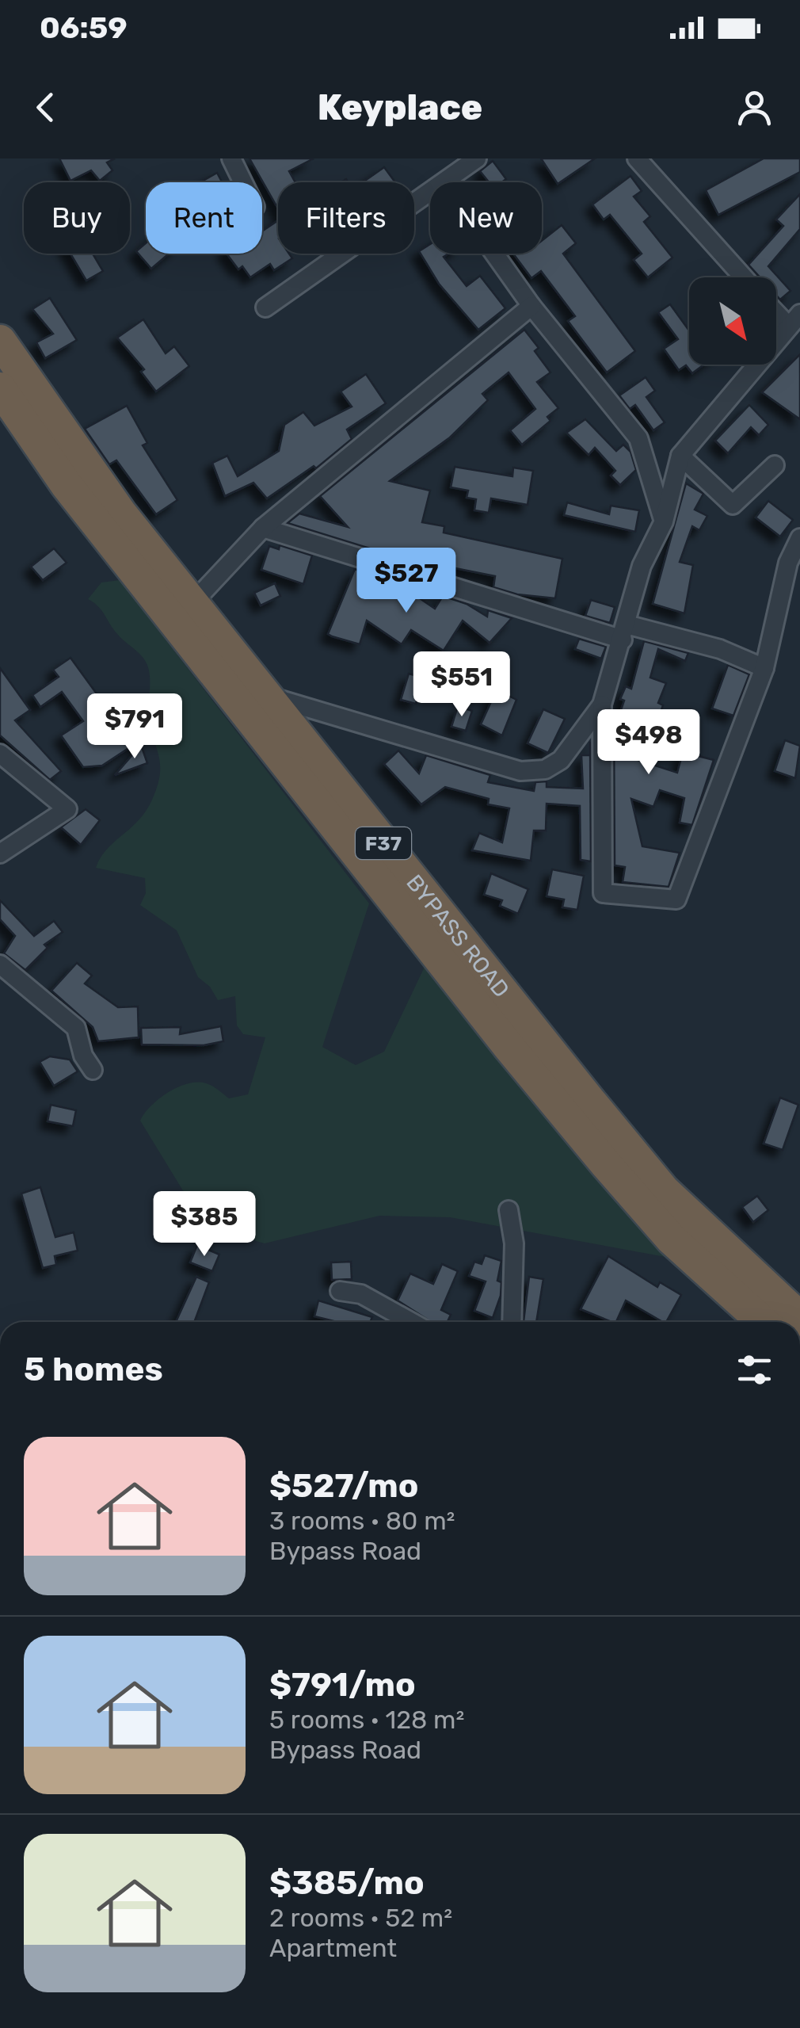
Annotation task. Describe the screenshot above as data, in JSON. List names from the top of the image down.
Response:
{
  "streets": {
    "highway": ["F37", "BYPASS ROAD"]
  },
  "north": "bottom right",
  "page": {
    "status": "06:59",
    "header": "Keyplace",
    "chip": [
      "Buy",
      "Rent",
      "Filters",
      "New"
    ],
    "price": [
      "$527",
      "$551",
      "$791",
      "$498",
      "$385"
    ],
    "heading": "5 homes",
    "list": [
      {
        "name": "$527/mo",
        "note": "3 rooms · 80 m² · Bypass Road"
      },
      {
        "name": "$791/mo",
        "note": "5 rooms · 128 m² · Bypass Road"
      },
      {
        "name": "$385/mo",
        "note": "2 rooms · 52 m² · Apartment"
      }
    ]
  }
}
